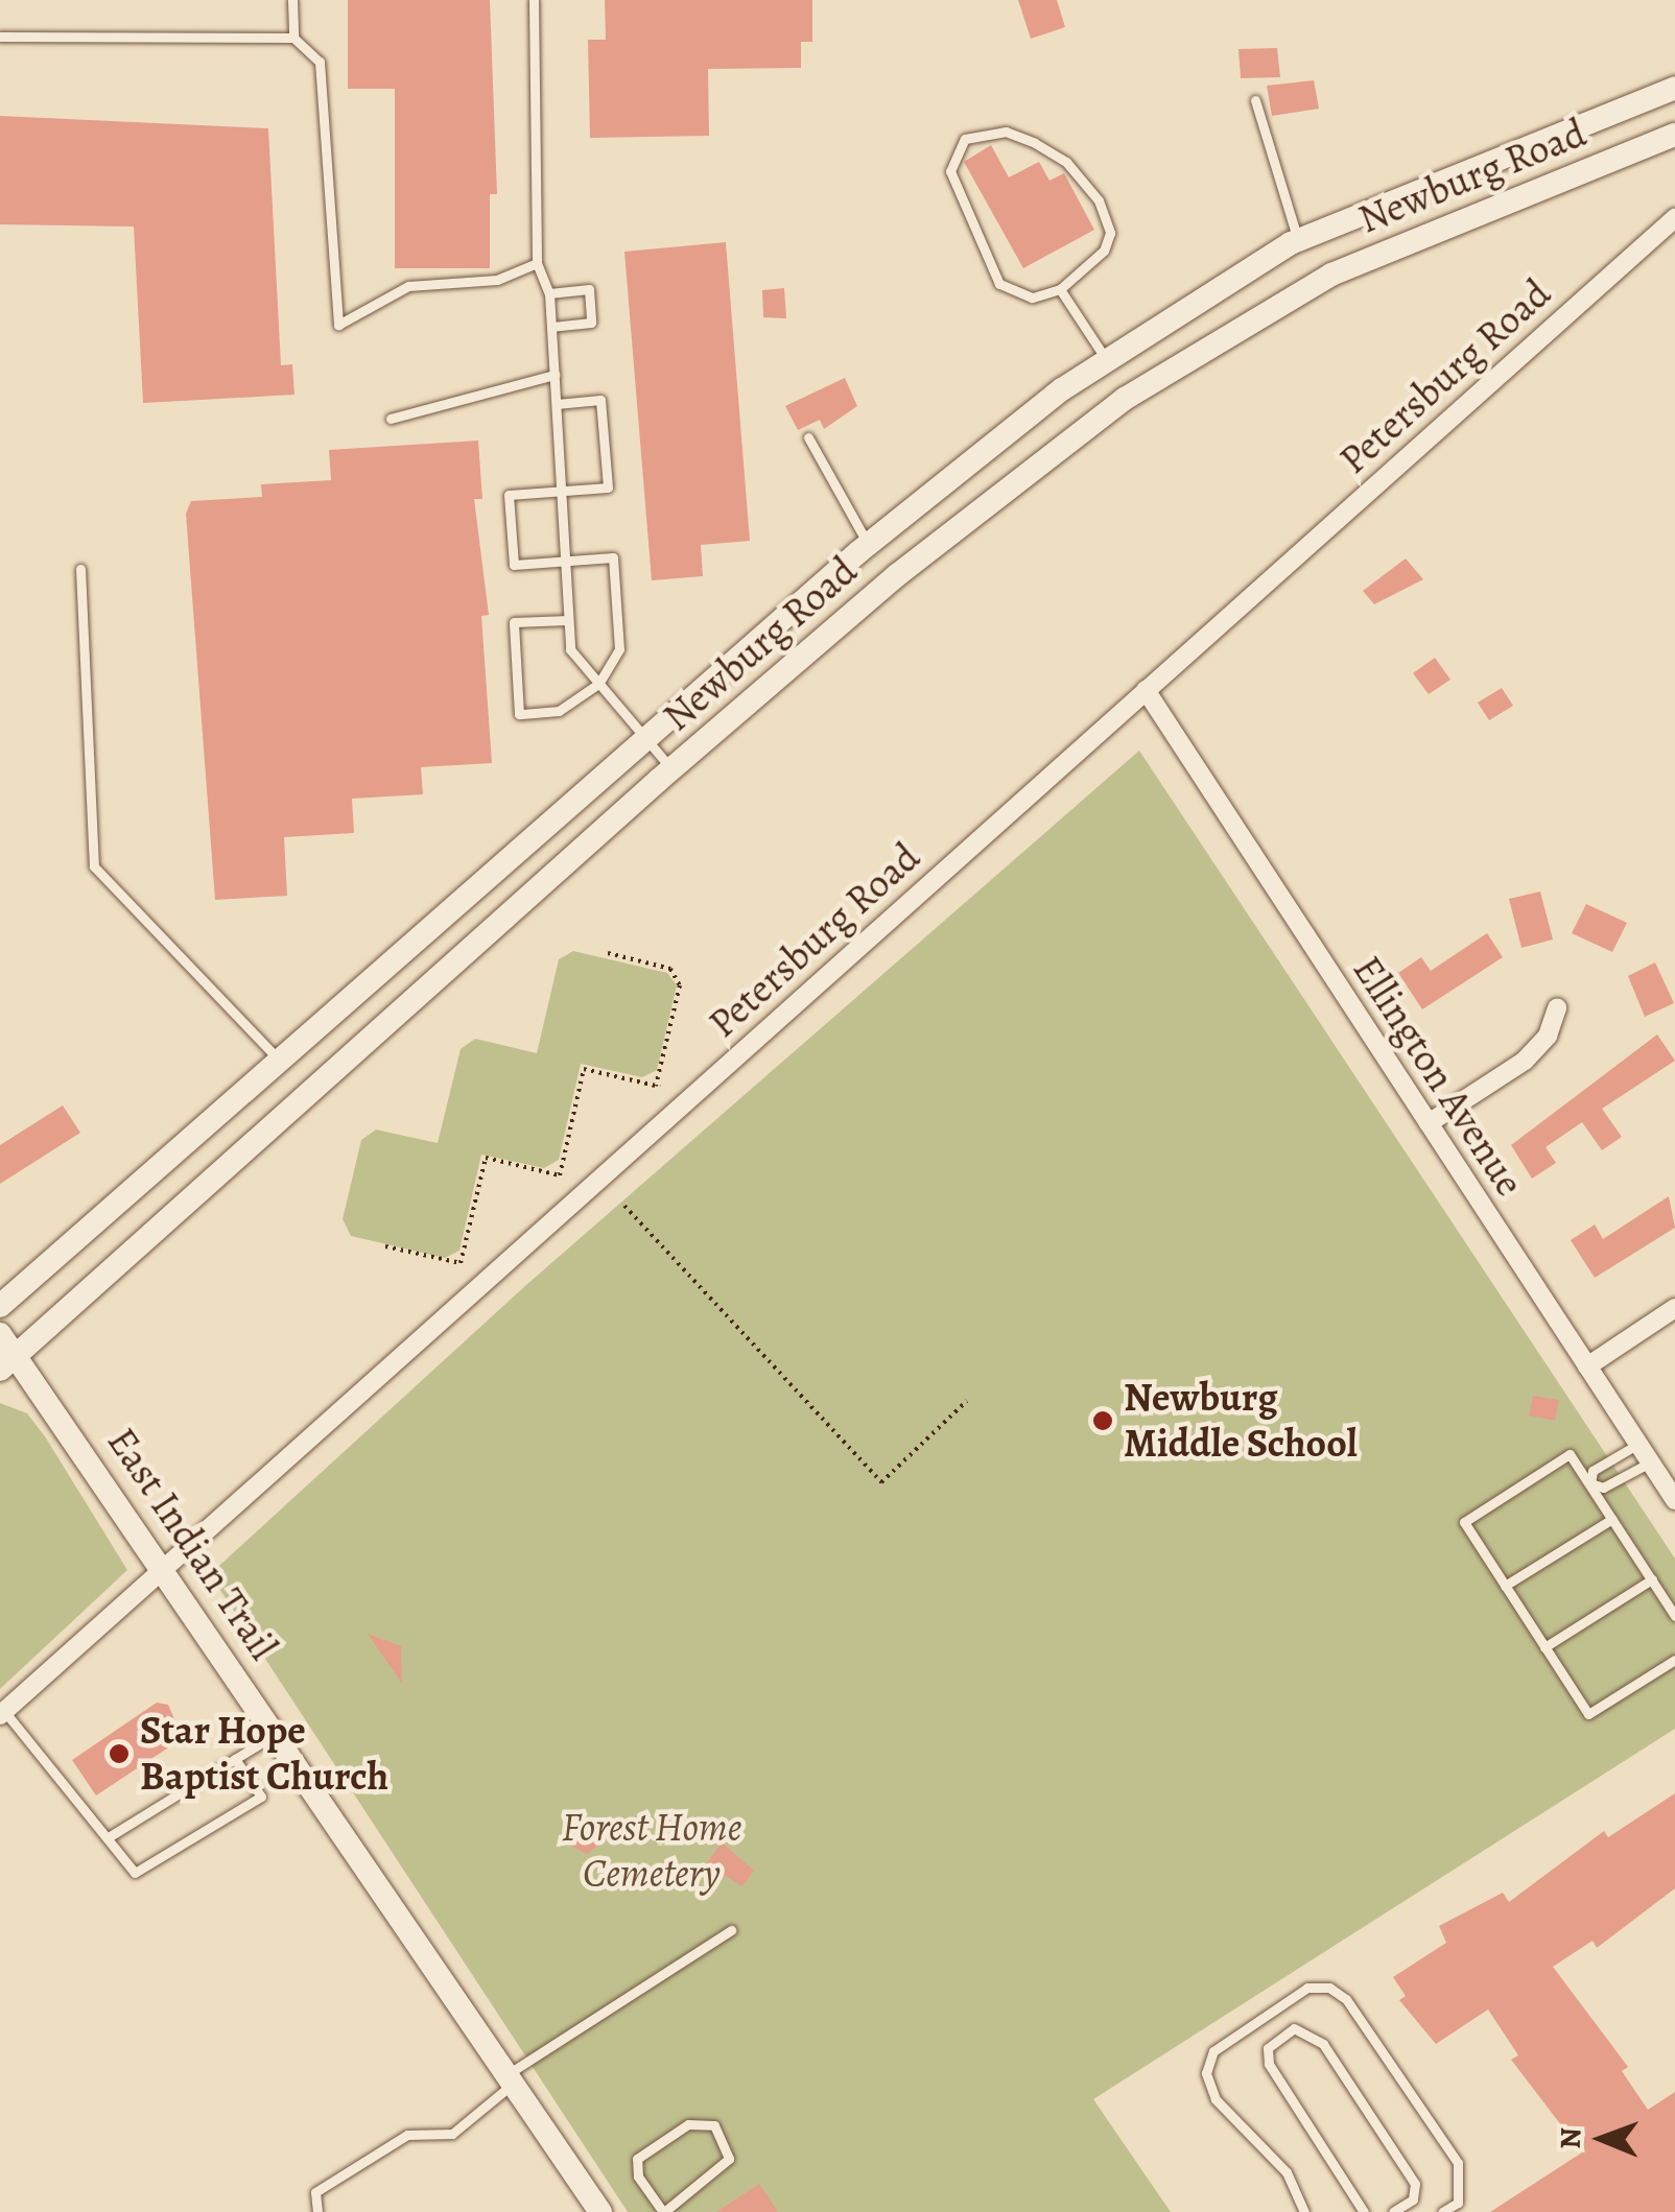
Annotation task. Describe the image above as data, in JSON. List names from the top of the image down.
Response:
{
  "streets": {
    "main road": ["Newburg Road", "East Indian Trail"],
    "street": ["Petersburg Road", "Ellington Avenue"]
  },
  "crossings": [
    ["Newburg Road", "East Indian Trail"],
    ["Petersburg Road", "Ellington Avenue"],
    ["Petersburg Road", "East Indian Trail"]
  ],
  "parks": ["Forest Home Cemetery"],
  "places": ["Newburg Middle School", "Star Hope Baptist Church"],
  "north": "left"
}
